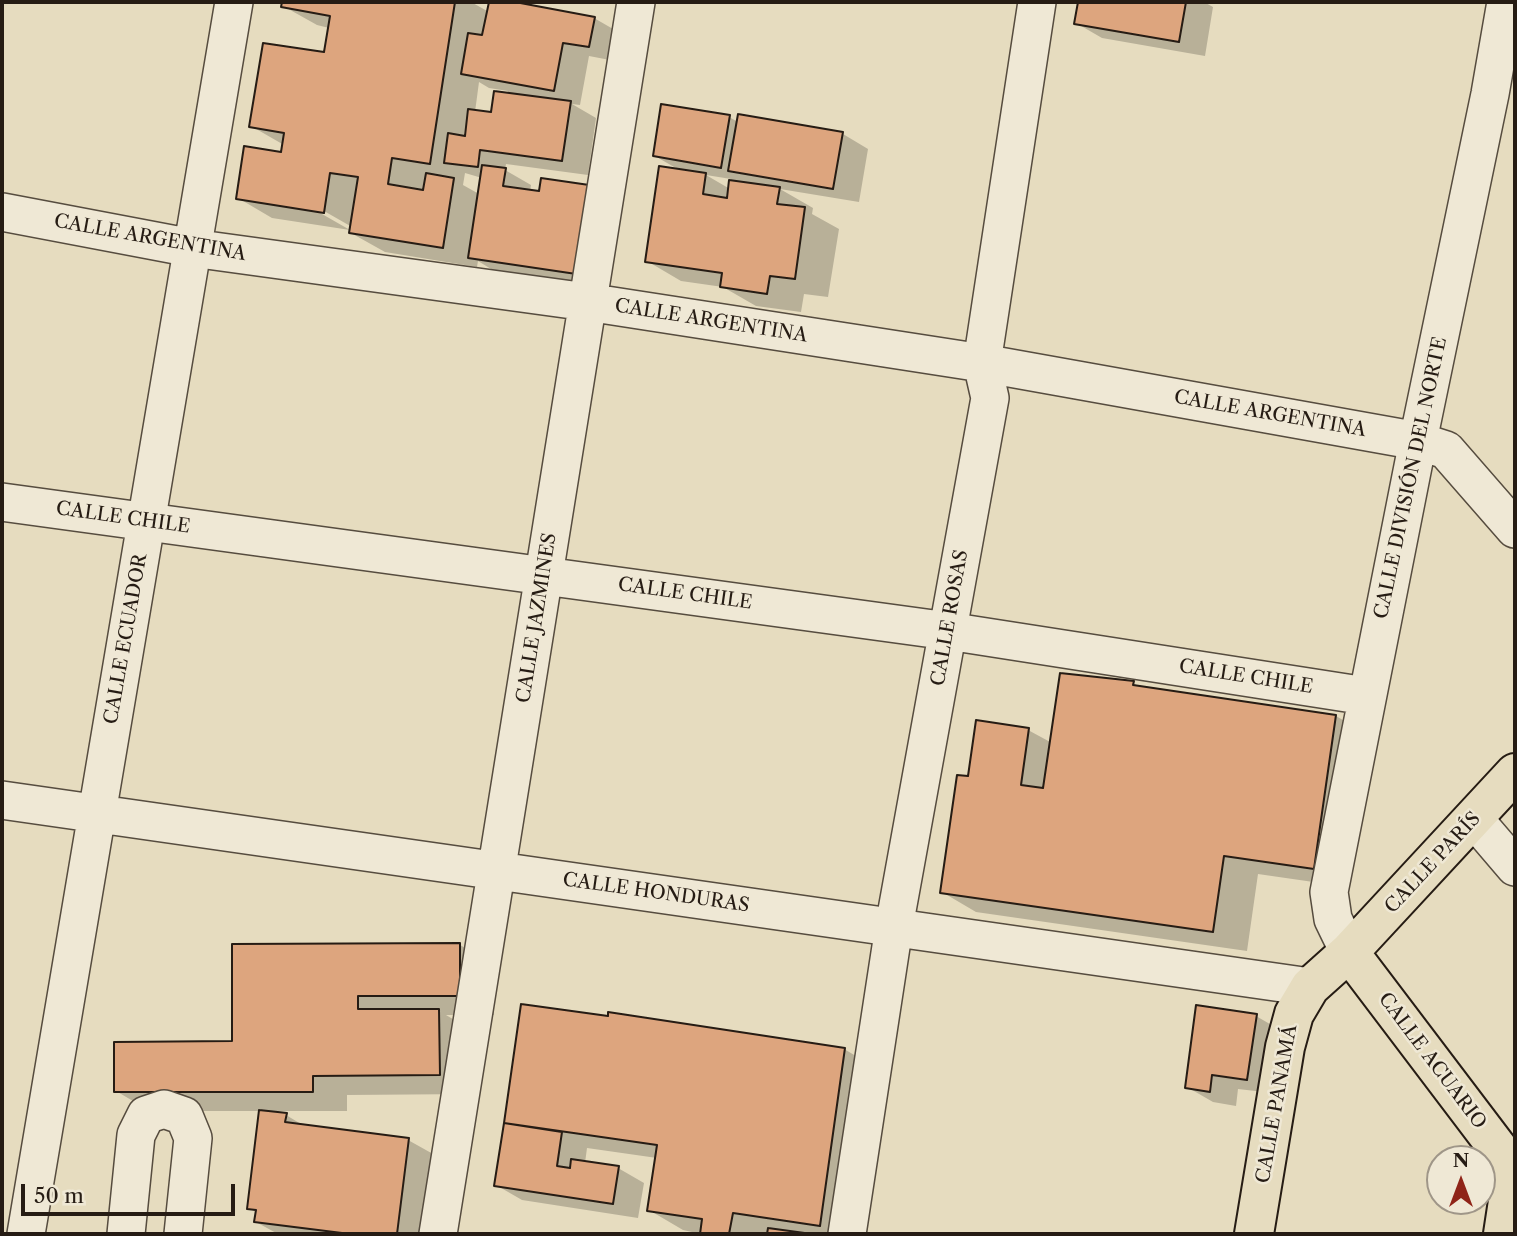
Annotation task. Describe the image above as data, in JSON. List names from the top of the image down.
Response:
{
  "streets": {
    "main road": ["CALLE PARÍS", "CALLE ACUARIO", "CALLE PANAMÁ"],
    "street": [
      "CALLE ARGENTINA",
      "CALLE DIVISIÓN DEL NORTE",
      "CALLE CHILE",
      "CALLE JAZMINES",
      "CALLE ROSAS",
      "CALLE ECUADOR",
      "CALLE HONDURAS"
    ]
  },
  "crossings": [
    ["CALLE ARGENTINA", "CALLE DIVISIÓN DEL NORTE"],
    ["CALLE ARGENTINA", "CALLE JAZMINES"],
    ["CALLE ARGENTINA", "CALLE ROSAS"],
    ["CALLE ARGENTINA", "CALLE ECUADOR"],
    ["CALLE DIVISIÓN DEL NORTE", "CALLE CHILE"],
    ["CALLE DIVISIÓN DEL NORTE", "CALLE PARÍS"],
    ["CALLE DIVISIÓN DEL NORTE", "CALLE ACUARIO"],
    ["CALLE DIVISIÓN DEL NORTE", "CALLE PANAMÁ"],
    ["CALLE CHILE", "CALLE JAZMINES"],
    ["CALLE CHILE", "CALLE ROSAS"],
    ["CALLE CHILE", "CALLE ECUADOR"],
    ["CALLE JAZMINES", "CALLE HONDURAS"],
    ["CALLE ROSAS", "CALLE HONDURAS"],
    ["CALLE ECUADOR", "CALLE HONDURAS"],
    ["CALLE PARÍS", "CALLE ACUARIO"],
    ["CALLE PARÍS", "CALLE PANAMÁ"],
    ["CALLE HONDURAS", "CALLE PANAMÁ"],
    ["CALLE ACUARIO", "CALLE PANAMÁ"]
  ],
  "scale_bar": "50 m",
  "north": "top"
}
